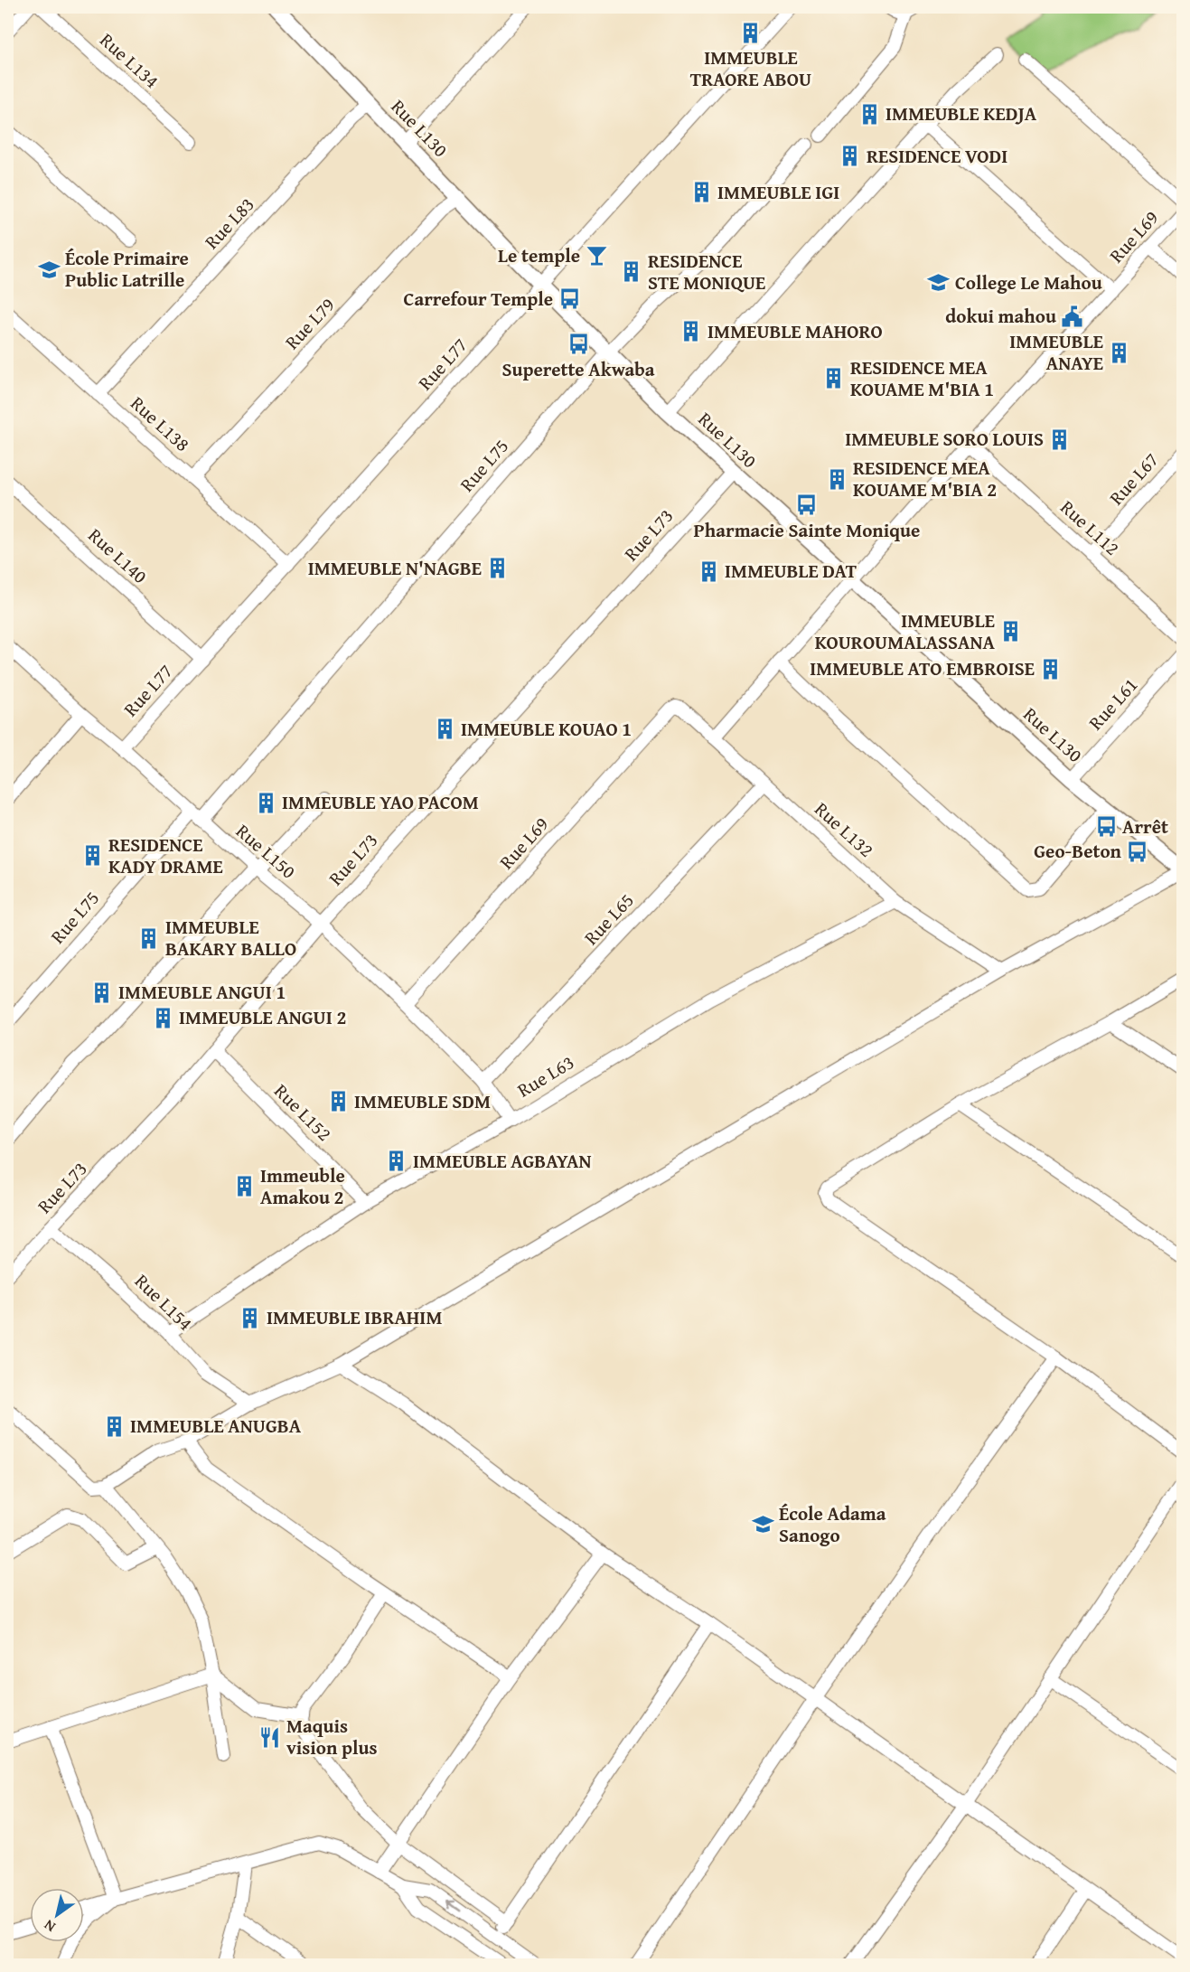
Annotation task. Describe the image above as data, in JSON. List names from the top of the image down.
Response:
{
  "streets": {
    "street": [
      "Rue L134",
      "Rue L130",
      "Rue L83",
      "Rue L69",
      "Rue L79",
      "Rue L77",
      "Rue L138",
      "Rue L75",
      "Rue L67",
      "Rue L112",
      "Rue L73",
      "Rue L140",
      "Rue L61",
      "Rue L132",
      "Rue L150",
      "Rue L65",
      "Rue L63",
      "Rue L152",
      "Rue L154"
    ]
  },
  "crossings": [
    ["Rue L130", "Rue L83"],
    ["Rue L130", "Rue L69"],
    ["Rue L130", "Rue L79"],
    ["Rue L130", "Rue L77"],
    ["Rue L130", "Rue L75"],
    ["Rue L130", "Rue L73"],
    ["Rue L130", "Rue L61"],
    ["Rue L83", "Rue L138"],
    ["Rue L69", "Rue L112"],
    ["Rue L69", "Rue L132"],
    ["Rue L69", "Rue L150"],
    ["Rue L79", "Rue L138"],
    ["Rue L77", "Rue L138"],
    ["Rue L77", "Rue L140"],
    ["Rue L77", "Rue L150"],
    ["Rue L75", "Rue L150"],
    ["Rue L67", "Rue L112"],
    ["Rue L73", "Rue L150"],
    ["Rue L73", "Rue L152"],
    ["Rue L73", "Rue L154"],
    ["Rue L132", "Rue L65"],
    ["Rue L132", "Rue L63"],
    ["Rue L150", "Rue L65"],
    ["Rue L150", "Rue L63"],
    ["Rue L63", "Rue L152"],
    ["Rue L63", "Rue L154"]
  ],
  "places": {
    "building": [
      "IMMEUBLE TRAORE ABOU",
      "IMMEUBLE KEDJA",
      "RESIDENCE VODI",
      "IMMEUBLE IGI",
      "RESIDENCE STE MONIQUE",
      "IMMEUBLE MAHORO",
      "IMMEUBLE ANAYE",
      "RESIDENCE MEA KOUAME M'BIA 1",
      "IMMEUBLE SORO LOUIS",
      "RESIDENCE MEA KOUAME M'BIA 2",
      "IMMEUBLE N'NAGBE",
      "IMMEUBLE DAT",
      "IMMEUBLE KOUROUMALASSANA",
      "IMMEUBLE ATO EMBROISE",
      "IMMEUBLE KOUAO 1",
      "IMMEUBLE YAO PACOM",
      "RESIDENCE KADY DRAME",
      "IMMEUBLE BAKARY BALLO",
      "IMMEUBLE ANGUI 1",
      "IMMEUBLE ANGUI 2",
      "IMMEUBLE SDM",
      "IMMEUBLE AGBAYAN",
      "Immeuble Amakou 2",
      "IMMEUBLE IBRAHIM",
      "IMMEUBLE ANUGBA"
    ],
    "bar": ["Le temple"],
    "school or university": ["École Primaire Public Latrille", "College Le Mahou", "École Adama Sanogo"],
    "bus stop": [
      "Carrefour Temple",
      "Superette Akwaba",
      "Pharmacie Sainte Monique",
      "Arrêt",
      "Geo-Beton"
    ],
    "public building": ["dokui mahou"],
    "restaurant": ["Maquis vision plus"]
  },
  "north": "bottom left"
}
